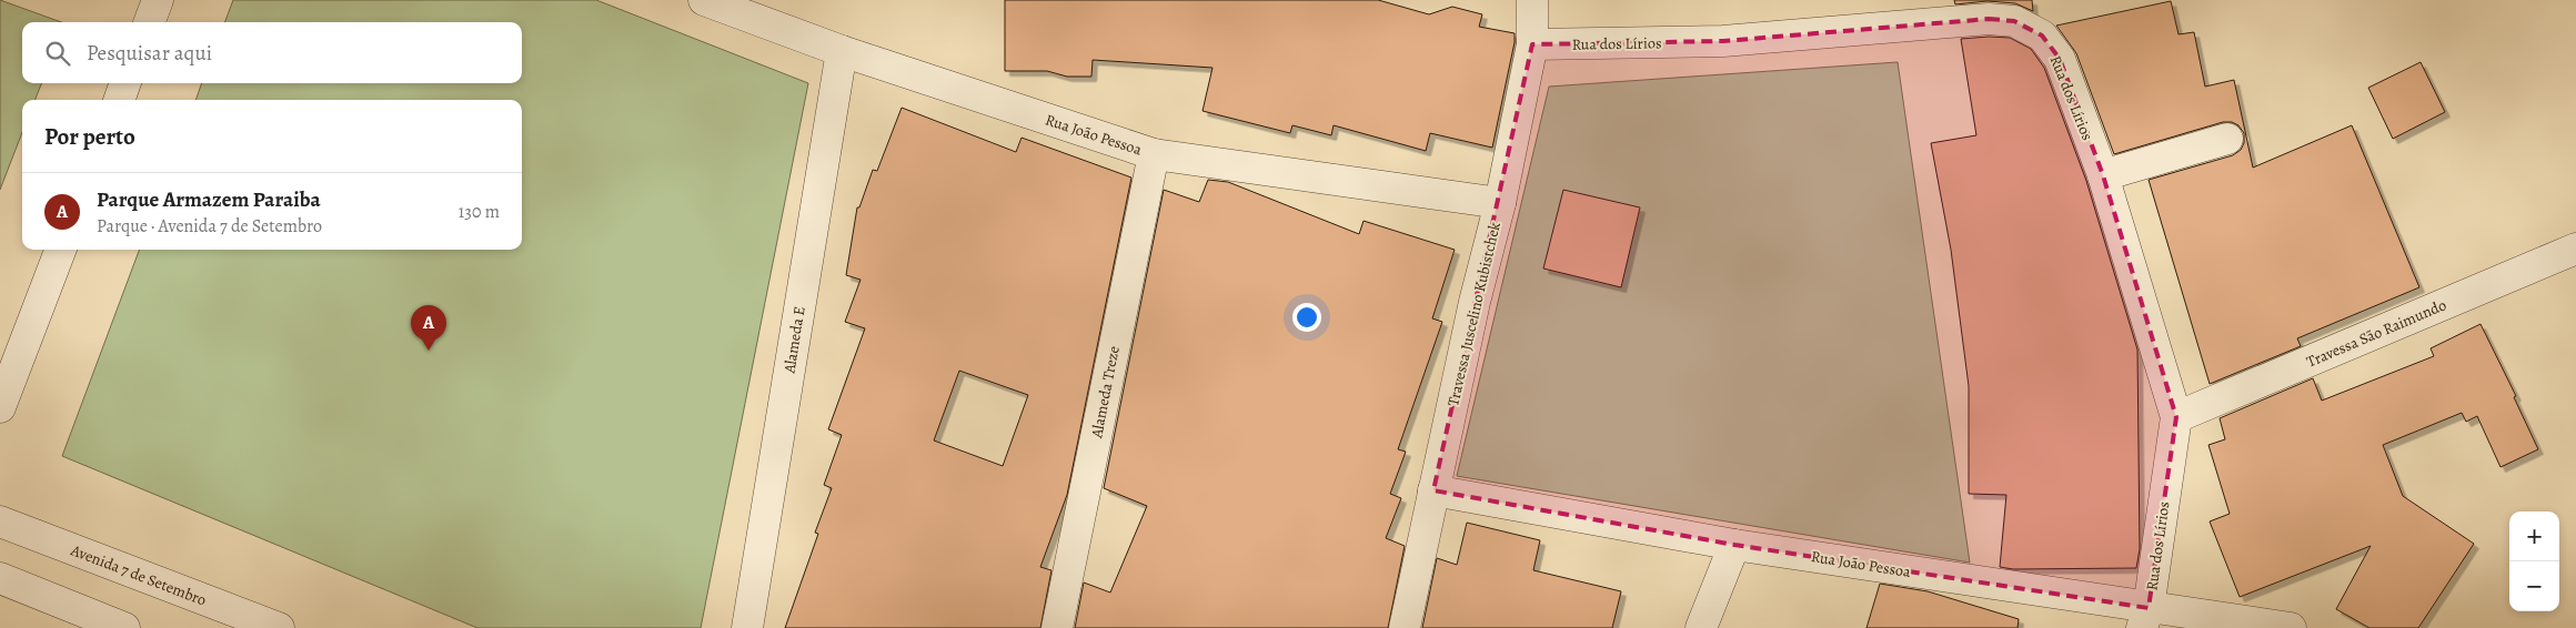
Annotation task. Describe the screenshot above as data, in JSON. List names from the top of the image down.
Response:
{
  "streets": {
    "street": [
      "Rua dos Lírios",
      "Rua João Pessoa",
      "Travessa Juscelino Kubistchek",
      "Travessa São Raimundo",
      "Alameda E",
      "Alameda Treze",
      "Avenida 7 de Setembro"
    ]
  },
  "crossings": [
    ["Rua dos Lírios", "Rua João Pessoa"],
    ["Rua dos Lírios", "Travessa Juscelino Kubistchek"],
    ["Rua dos Lírios", "Travessa São Raimundo"],
    ["Rua João Pessoa", "Travessa Juscelino Kubistchek"],
    ["Rua João Pessoa", "Alameda E"],
    ["Rua João Pessoa", "Alameda Treze"]
  ],
  "page": {
    "search": "Pesquisar aqui",
    "heading": "Por perto",
    "list": [
      {
        "mark": "A",
        "name": "Parque Armazem Paraiba",
        "note": "Parque · Avenida 7 de Setembro",
        "value": "130 m"
      }
    ],
    "pins": "A",
    "map_buttons": ["+", "−"]
  }
}
